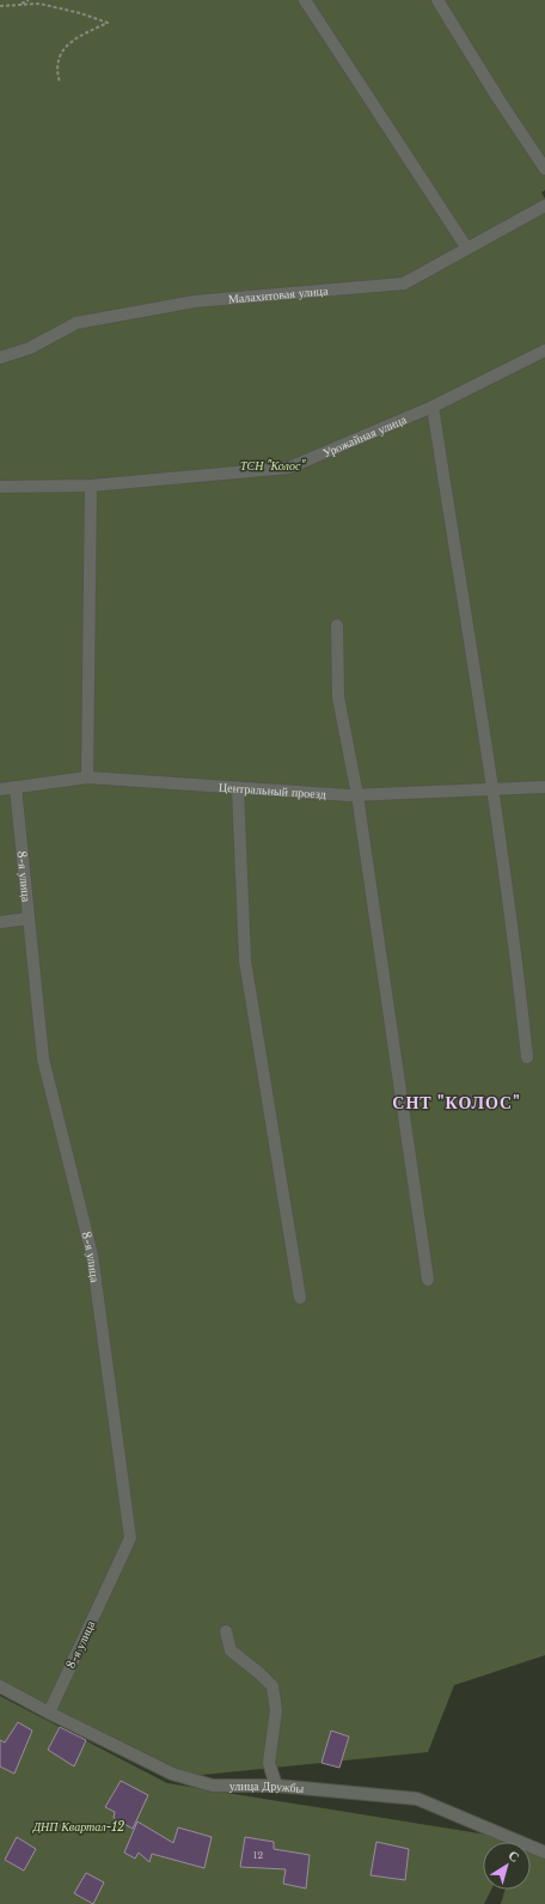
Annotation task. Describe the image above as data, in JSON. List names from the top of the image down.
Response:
{
  "streets": {
    "lane": [
      "Малахитовая улица",
      "Урожайная улица",
      "Центральный проезд",
      "8-я улица",
      "улица Дружбы"
    ]
  },
  "crossings": [
    ["Центральный проезд", "8-я улица"],
    ["8-я улица", "улица Дружбы"]
  ],
  "districts": ["СНТ \"КОЛОС\""],
  "parks": ["ТСН \"Колос\"", "ДНП Квартал-12"],
  "house_numbers": ["12"],
  "north": "top right"
}
